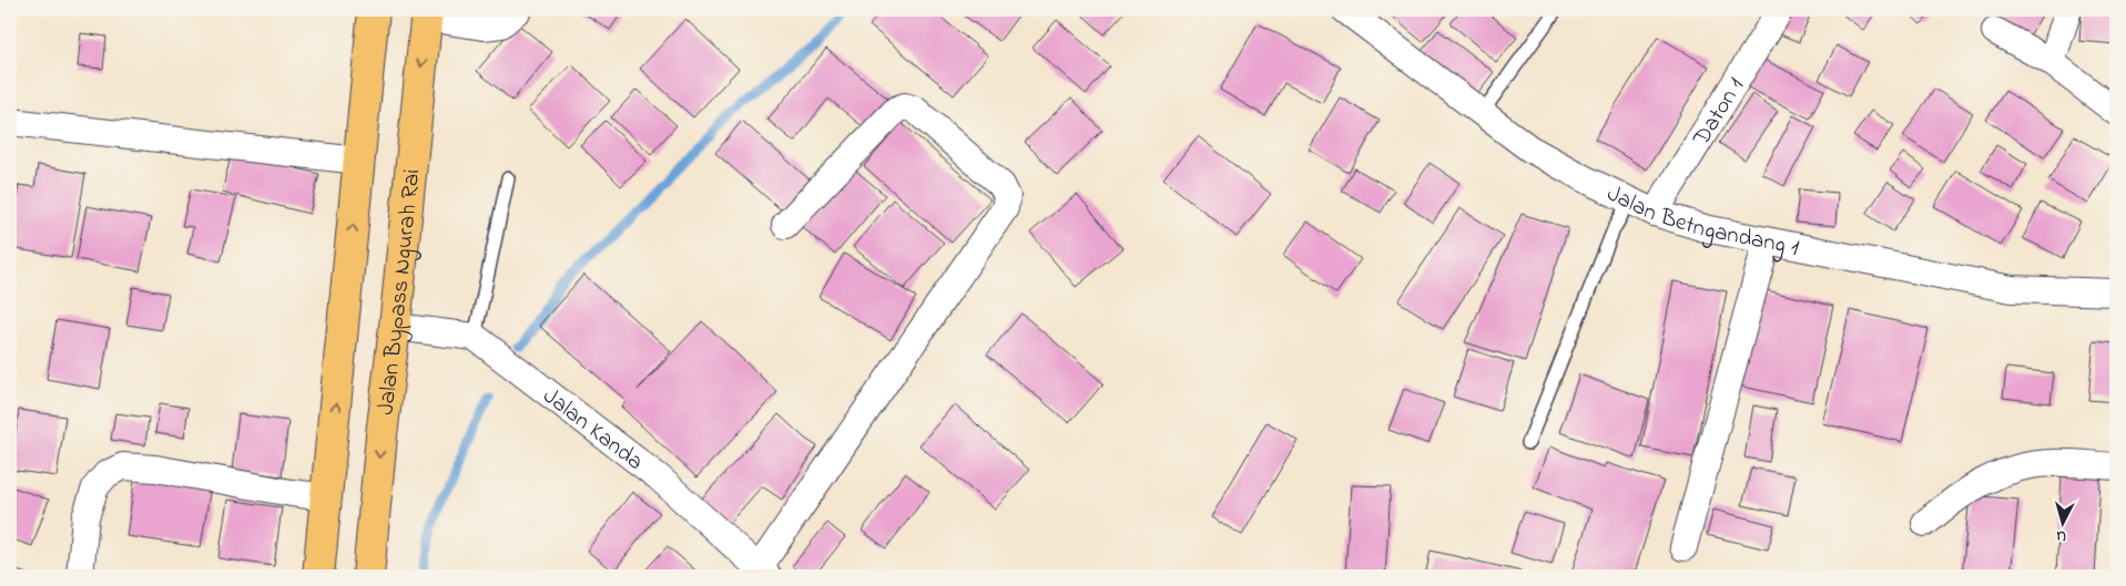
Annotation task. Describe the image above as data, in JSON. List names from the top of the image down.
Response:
{
  "streets": {
    "highway": ["Jalan Bypass Ngurah Rai"],
    "street": ["Daton 1", "Jalan Betngandang 1", "Jalan Kanda"]
  },
  "crossings": [
    ["Daton 1", "Jalan Betngandang 1"]
  ],
  "north": "bottom"
}
